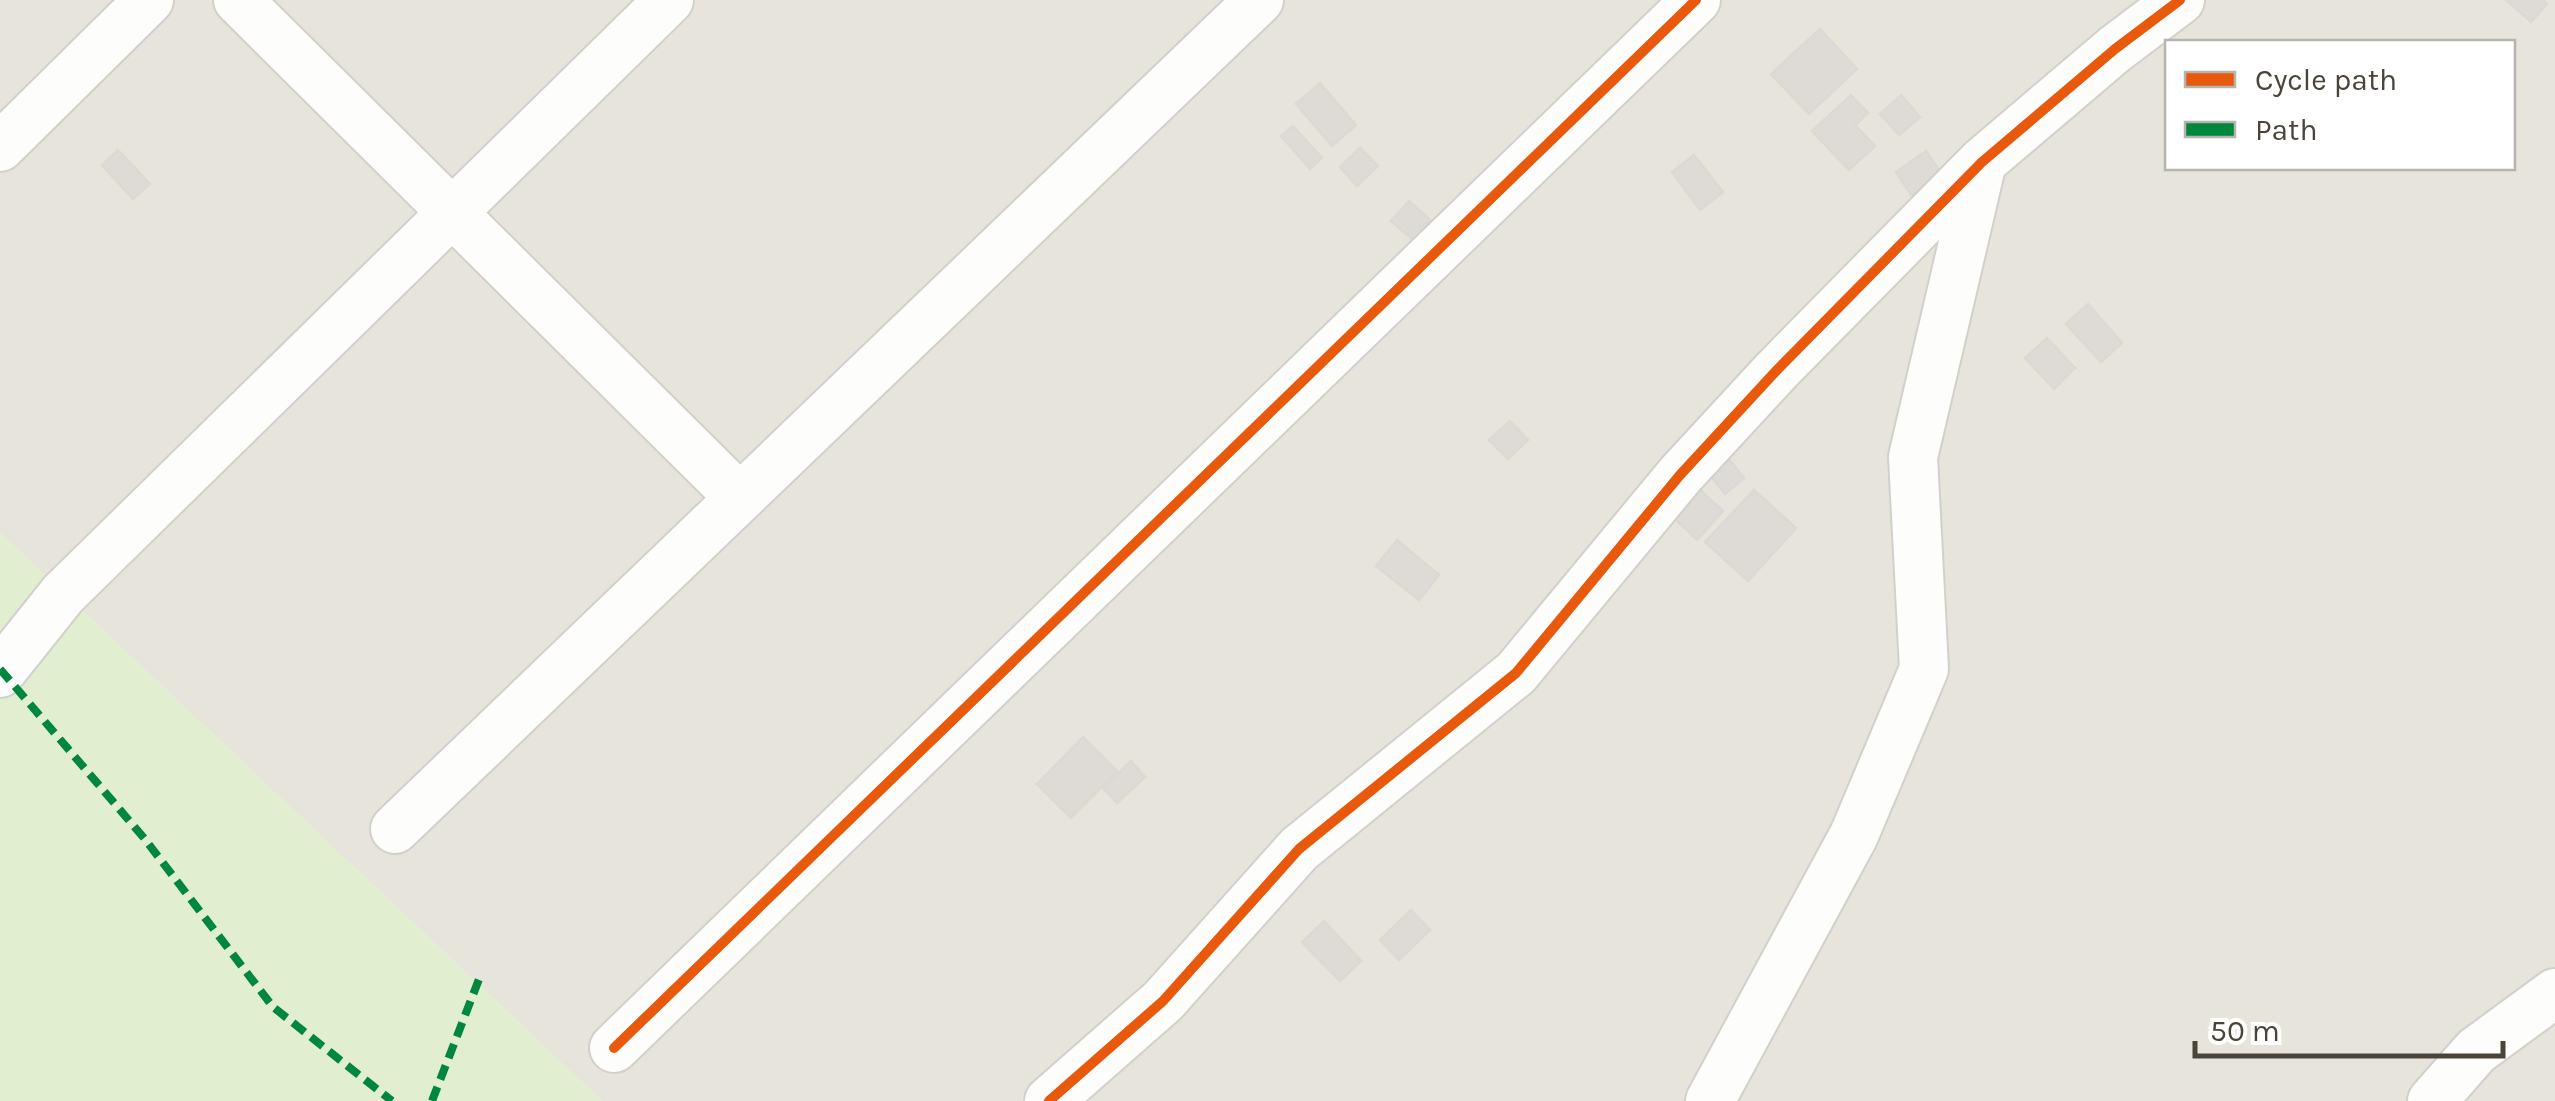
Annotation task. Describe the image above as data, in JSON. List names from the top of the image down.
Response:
{
  "legend": ["Cycle path", "Path"],
  "scale_bar": "50 m"
}
